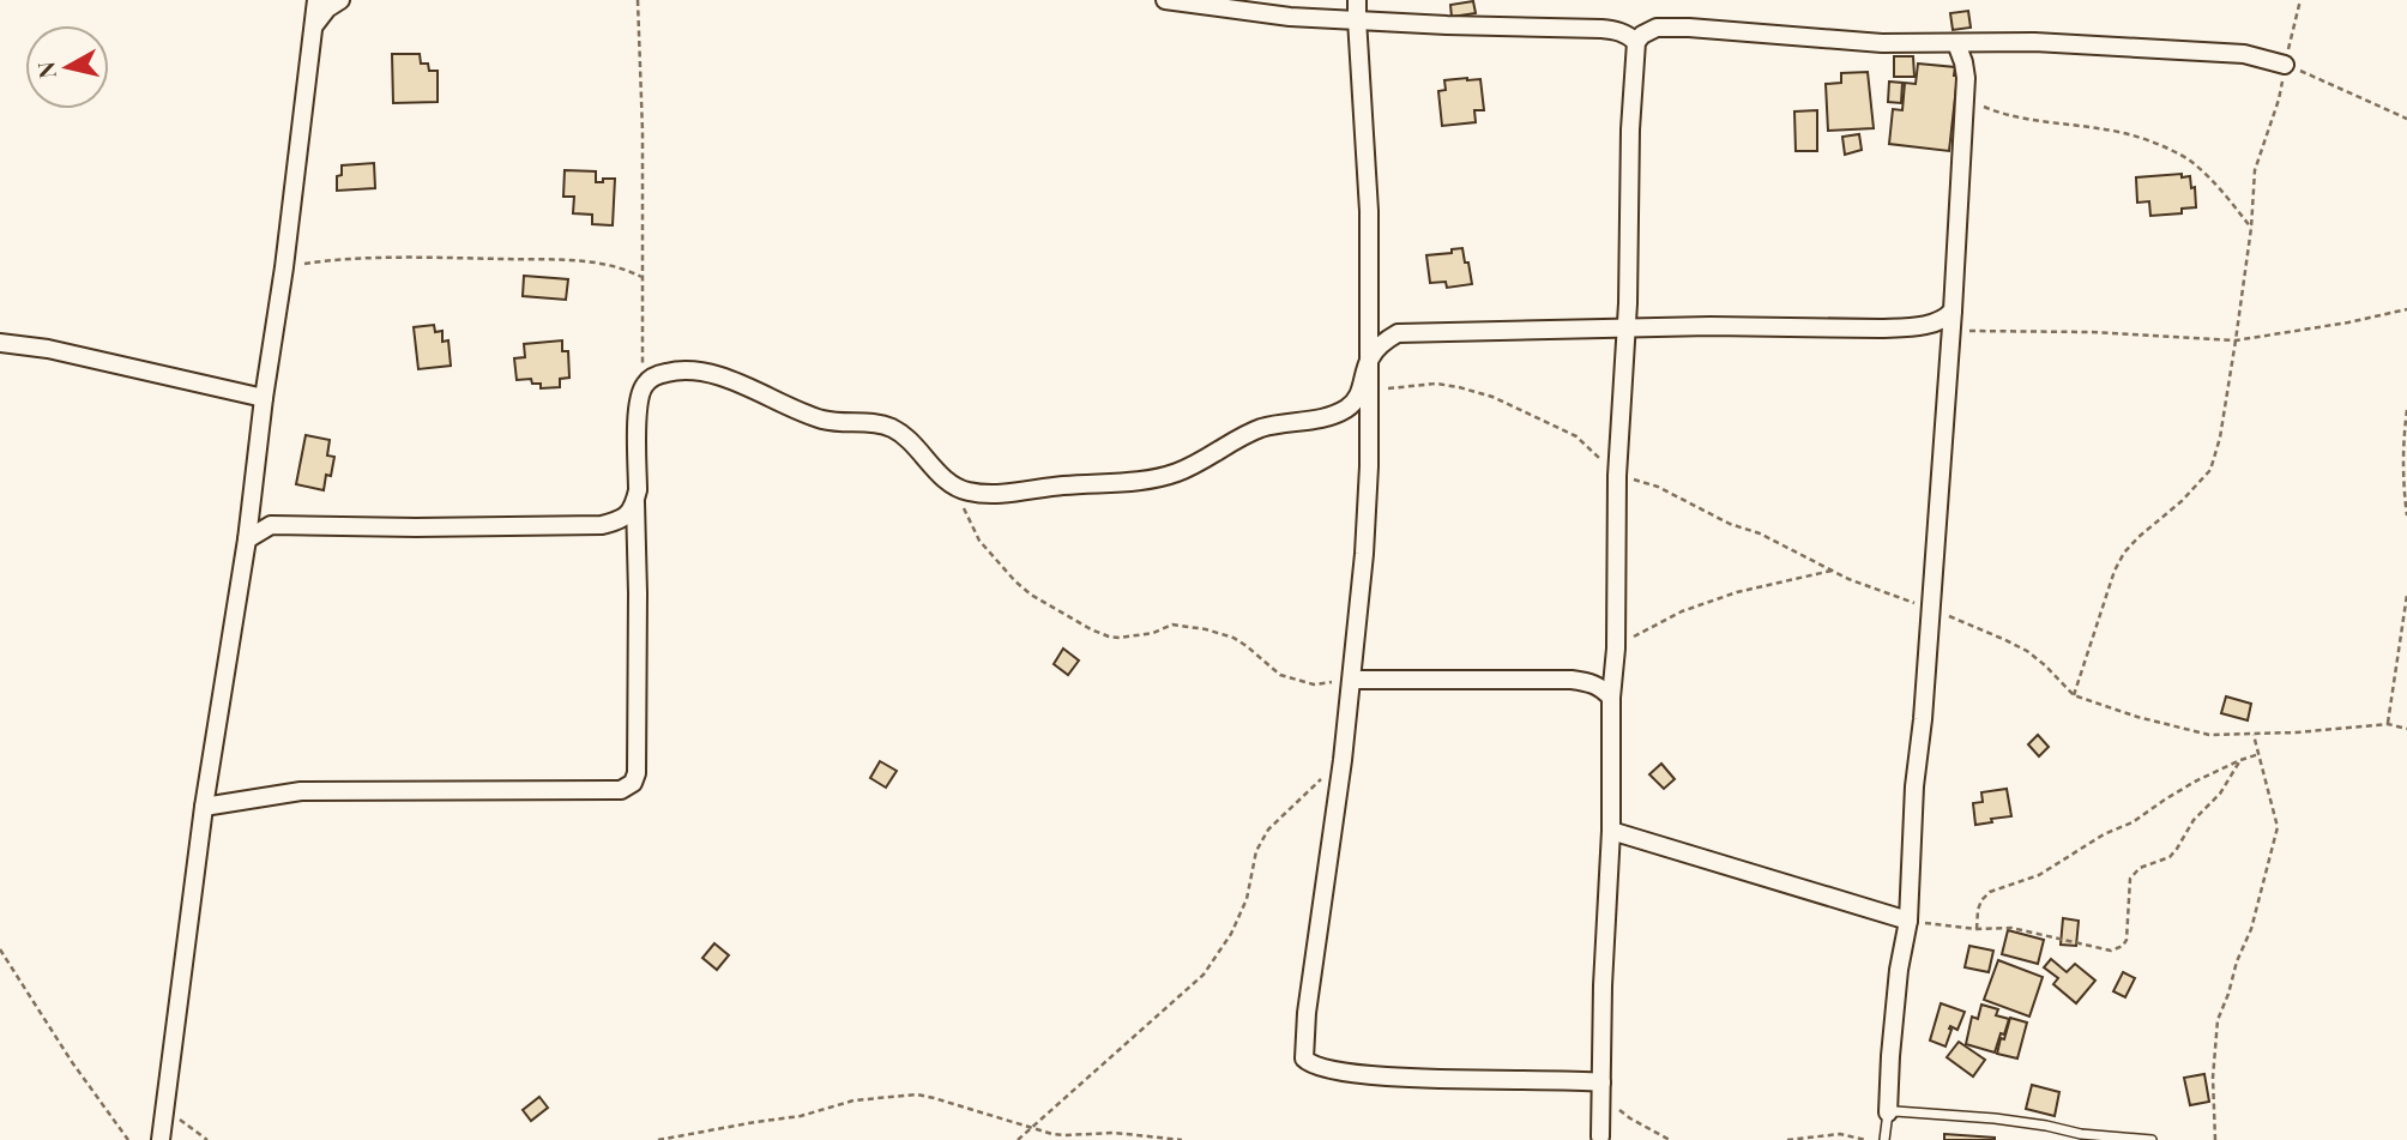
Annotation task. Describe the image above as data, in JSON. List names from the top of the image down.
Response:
{
  "north": "left"
}
